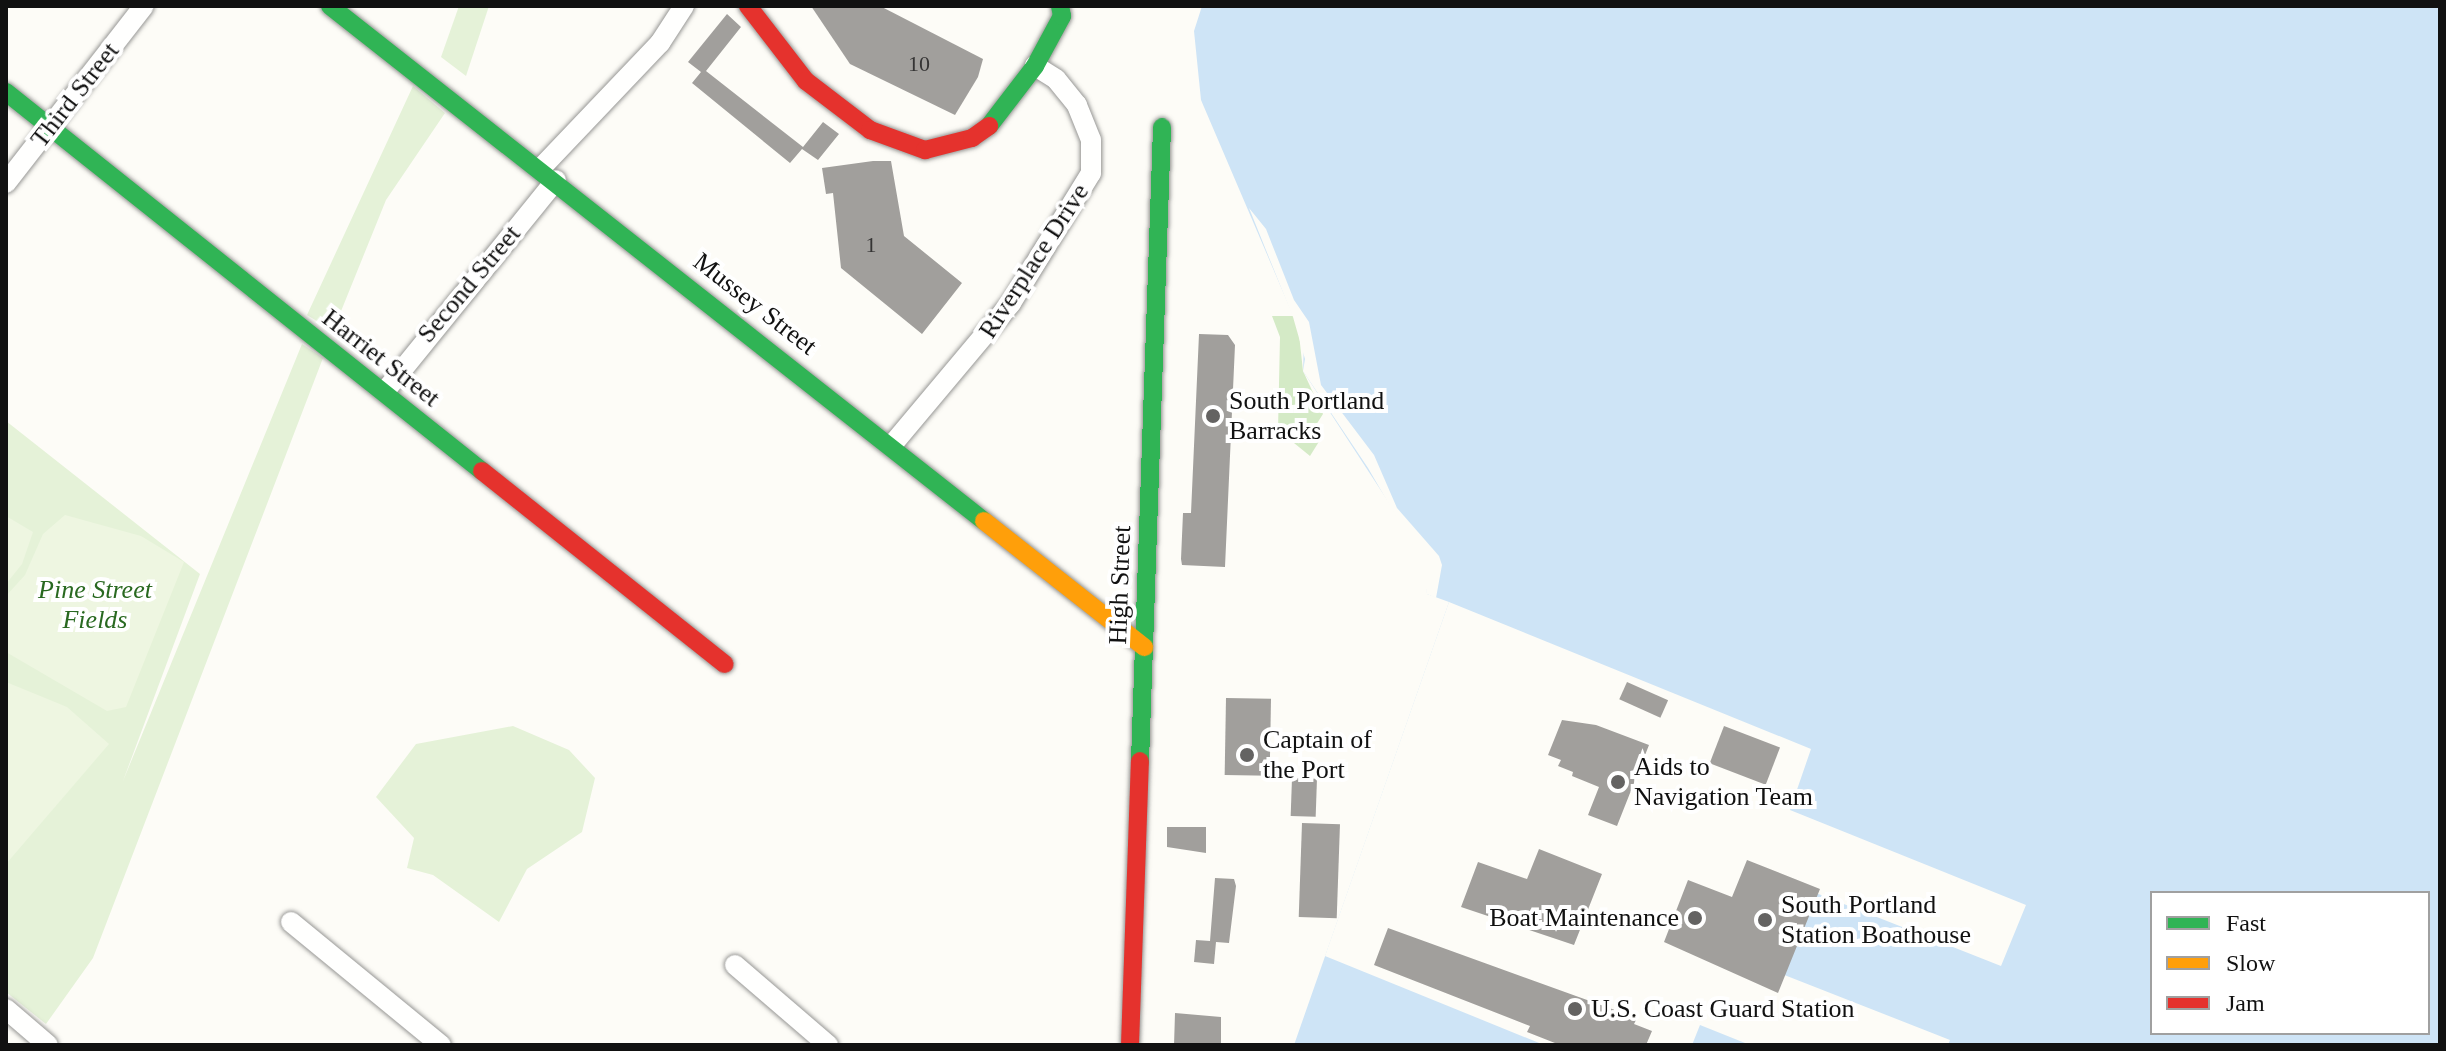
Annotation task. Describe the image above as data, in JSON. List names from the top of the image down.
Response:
{
  "streets": {
    "street": [
      "Third Street",
      "Riverplace Drive",
      "Second Street",
      "Mussey Street",
      "Harriet Street",
      "High Street"
    ]
  },
  "crossings": [
    ["Third Street", "Harriet Street"],
    ["Riverplace Drive", "Mussey Street"],
    ["Second Street", "Mussey Street"],
    ["Second Street", "Harriet Street"],
    ["Mussey Street", "High Street"]
  ],
  "parks": ["Pine Street Fields"],
  "places": [
    "South Portland Barracks",
    "Captain of the Port",
    "Aids to Navigation Team",
    "Boat Maintenance",
    "South Portland Station Boathouse",
    "U.S. Coast Guard Station"
  ],
  "house_numbers": ["10", "1"],
  "legend": ["Fast", "Slow", "Jam"]
}
